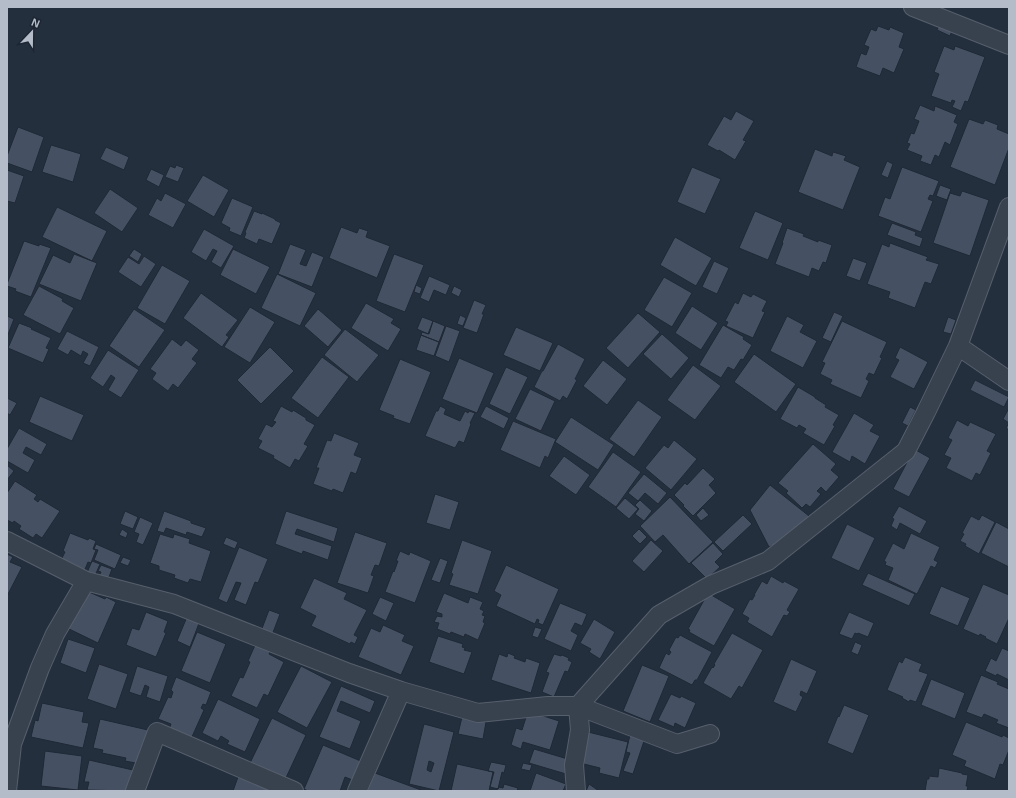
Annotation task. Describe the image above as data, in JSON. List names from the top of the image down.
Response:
{
  "north": "top"
}
